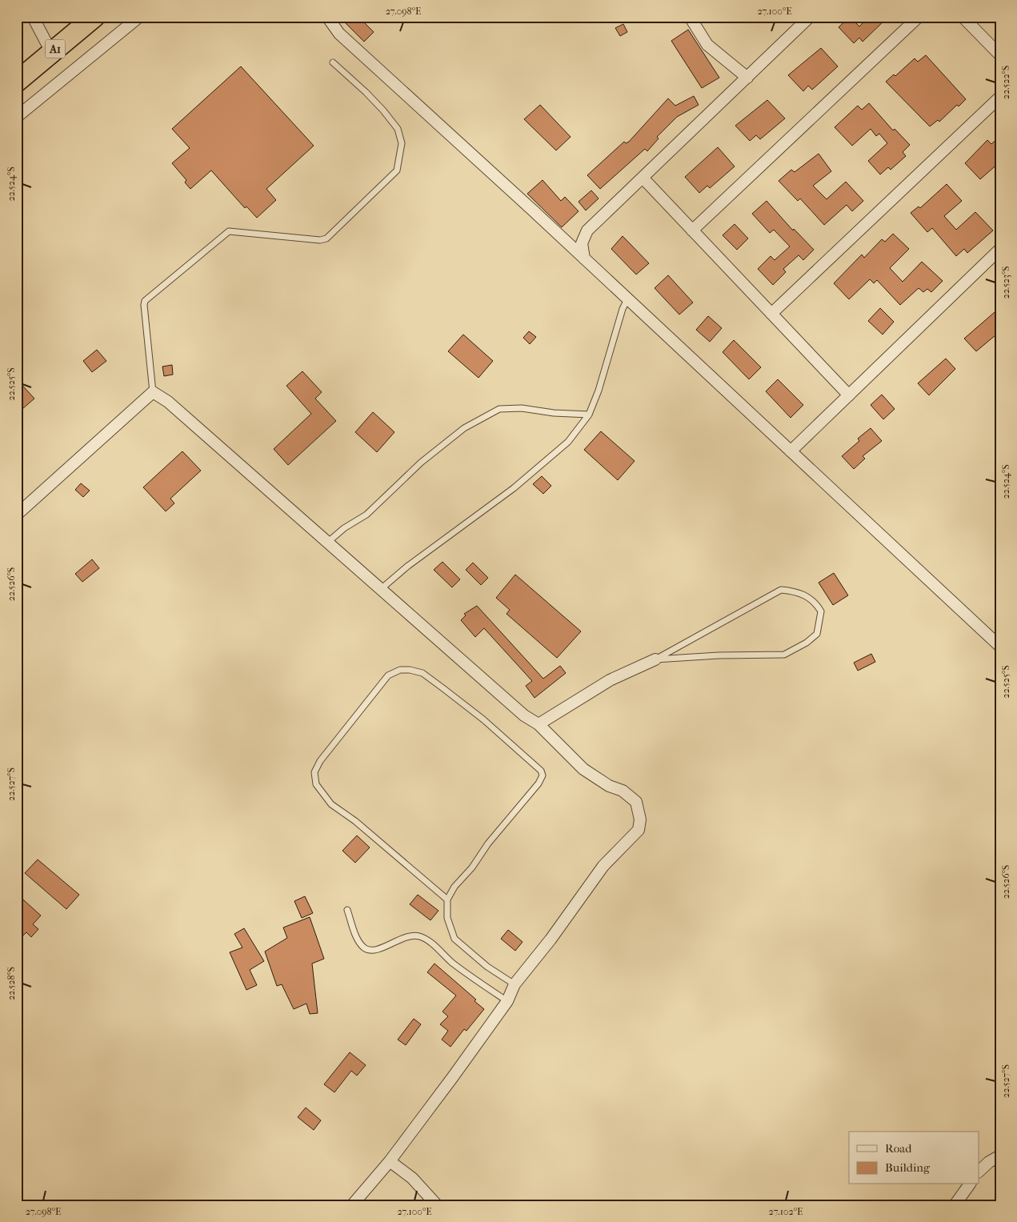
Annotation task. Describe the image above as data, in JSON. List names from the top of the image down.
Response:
{
  "streets": {
    "highway": ["A1"]
  },
  "legend": ["Road", "Building"],
  "coordinates": [
    "27.098°E",
    "27.100°E",
    "22.522°S",
    "22.524°S",
    "22.523°S",
    "22.525°S",
    "22.526°S",
    "22.527°S",
    "22.528°S",
    "27.102°E"
  ]
}
